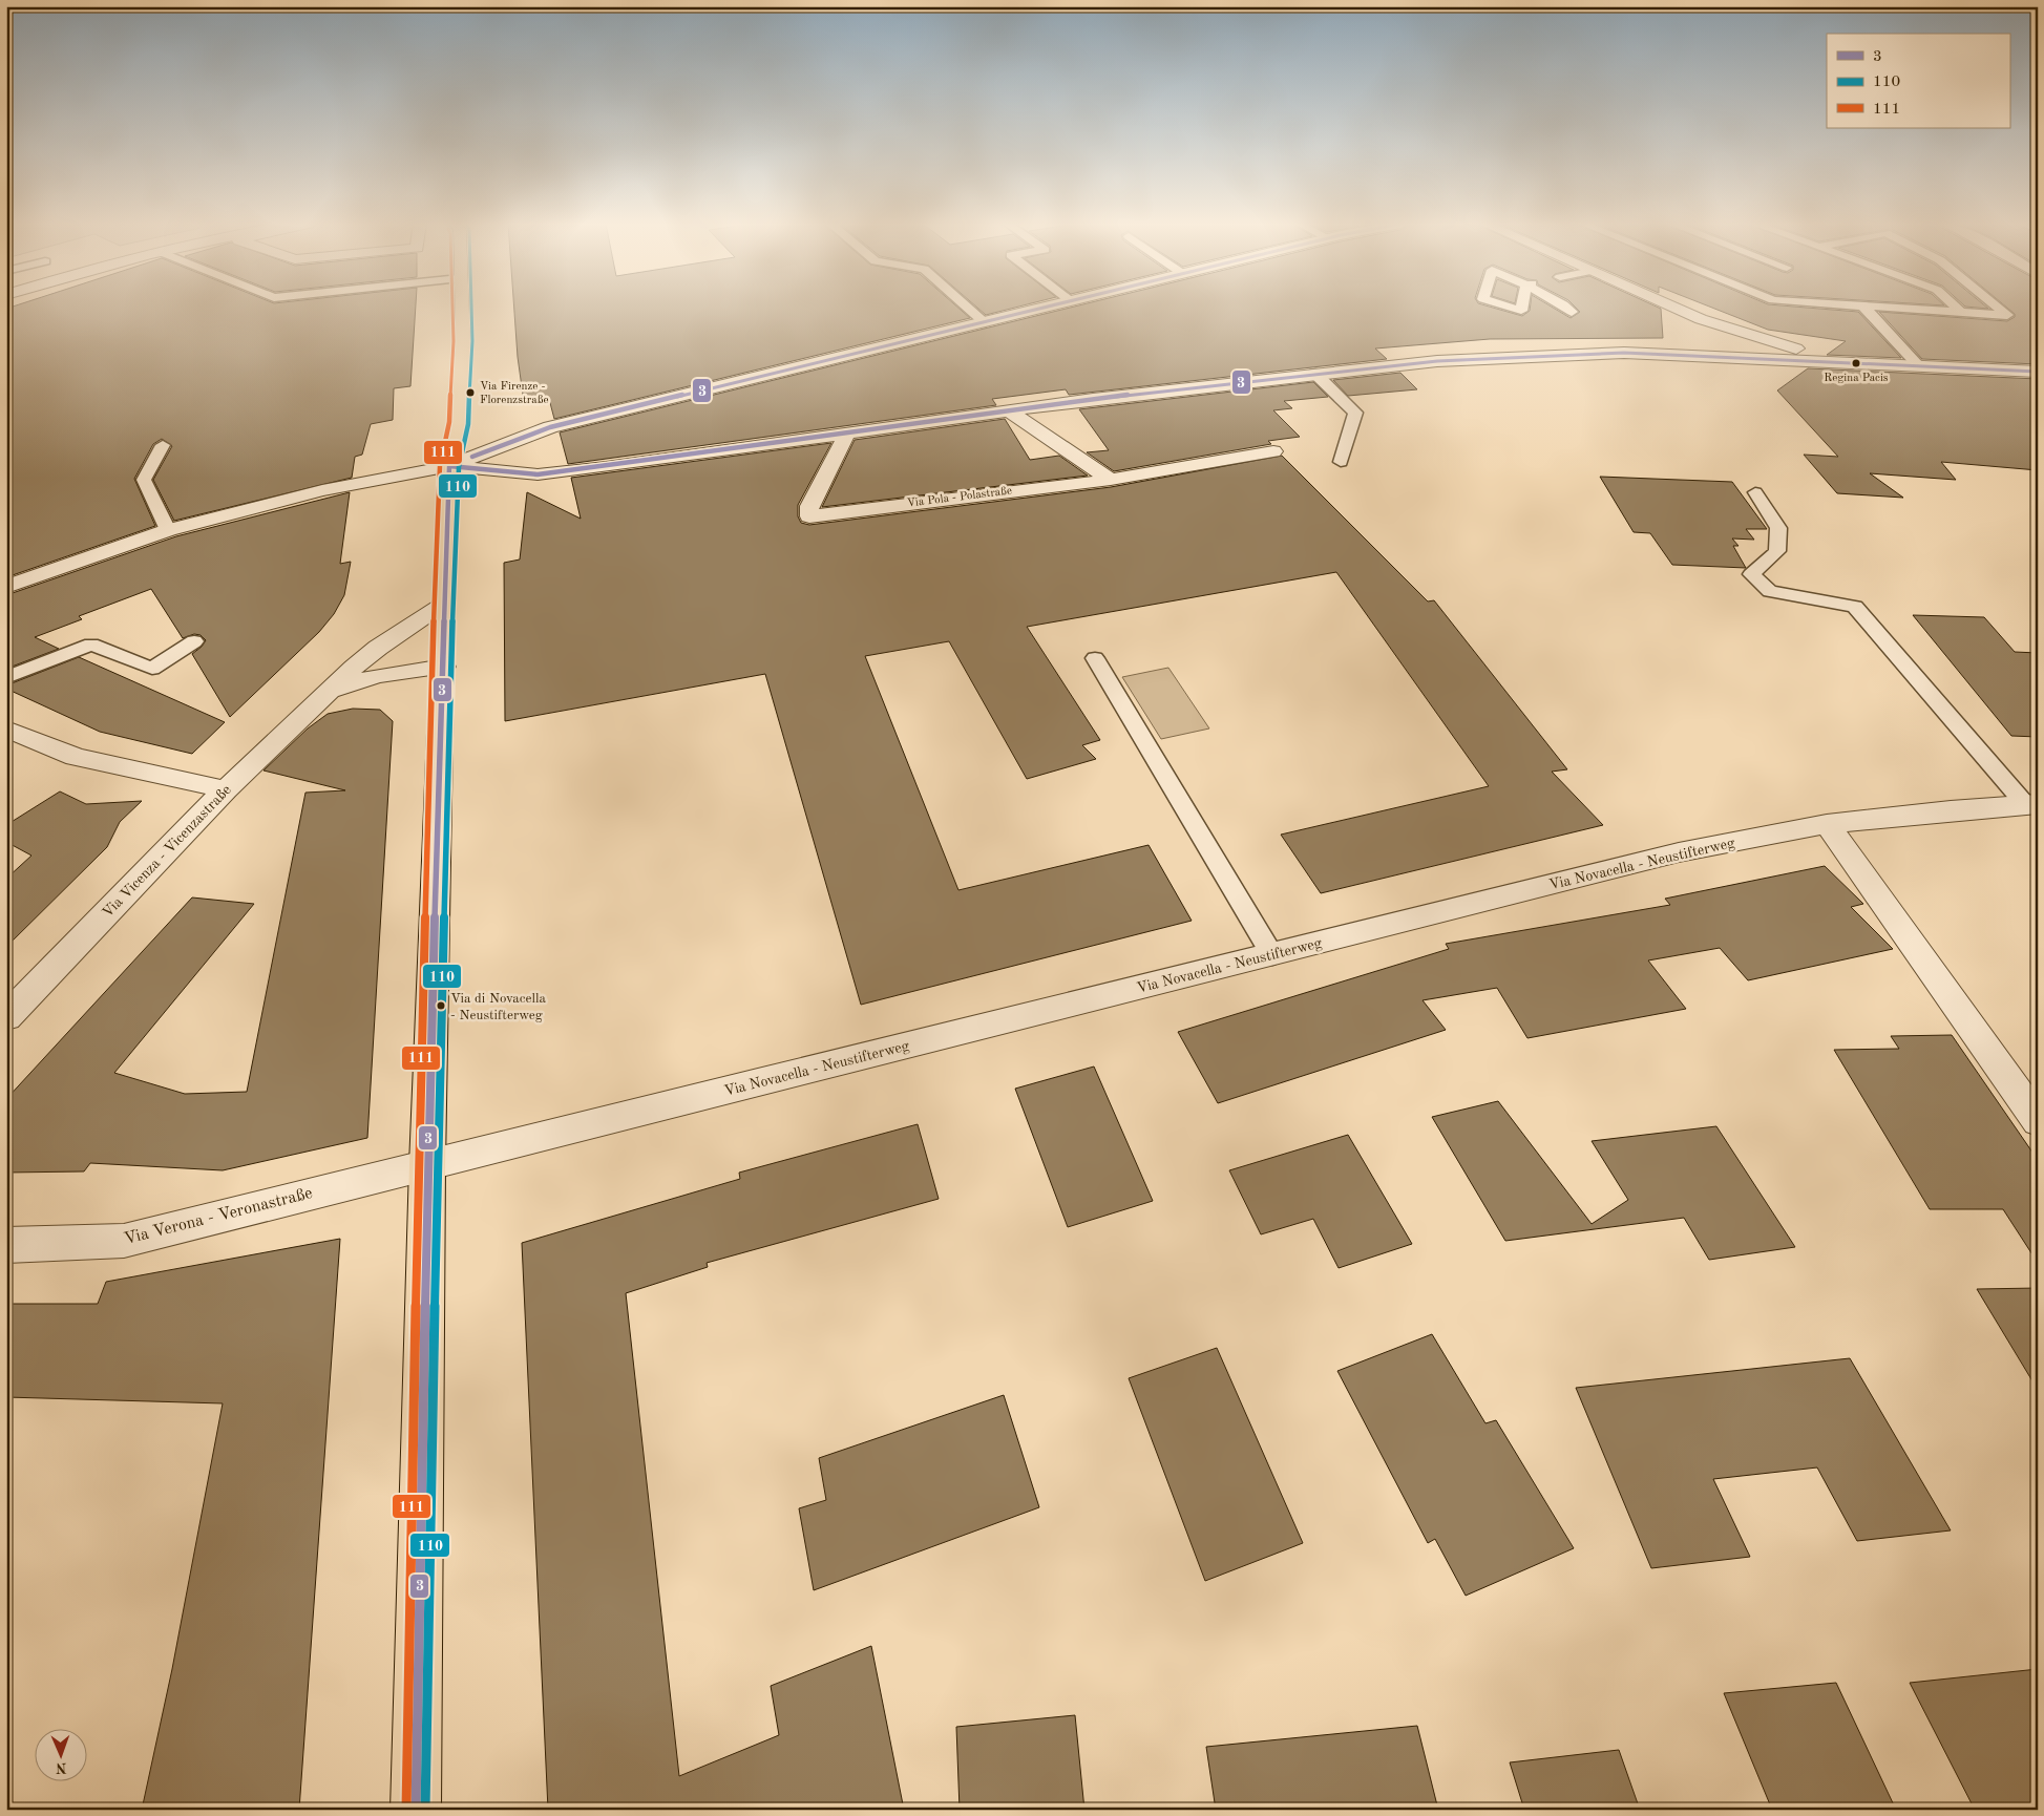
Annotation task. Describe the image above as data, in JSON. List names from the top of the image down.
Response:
{
  "streets": {
    "street": [
      "Via Pola - Polastraße",
      "Via Vicenza - Vicenzastraße",
      "Via Novacella - Neustifterweg",
      "Via Verona - Veronastraße"
    ]
  },
  "crossings": [
    ["Via Novacella - Neustifterweg", "Via Verona - Veronastraße"]
  ],
  "places": ["Regina Pacis", "Via Firenze - Florenzstraße", "Via di Novacella - Neustifterweg"],
  "lines": ["transit line 3", "transit line 110", "transit line 111"],
  "legend": ["3", "110", "111"],
  "north": "bottom"
}
